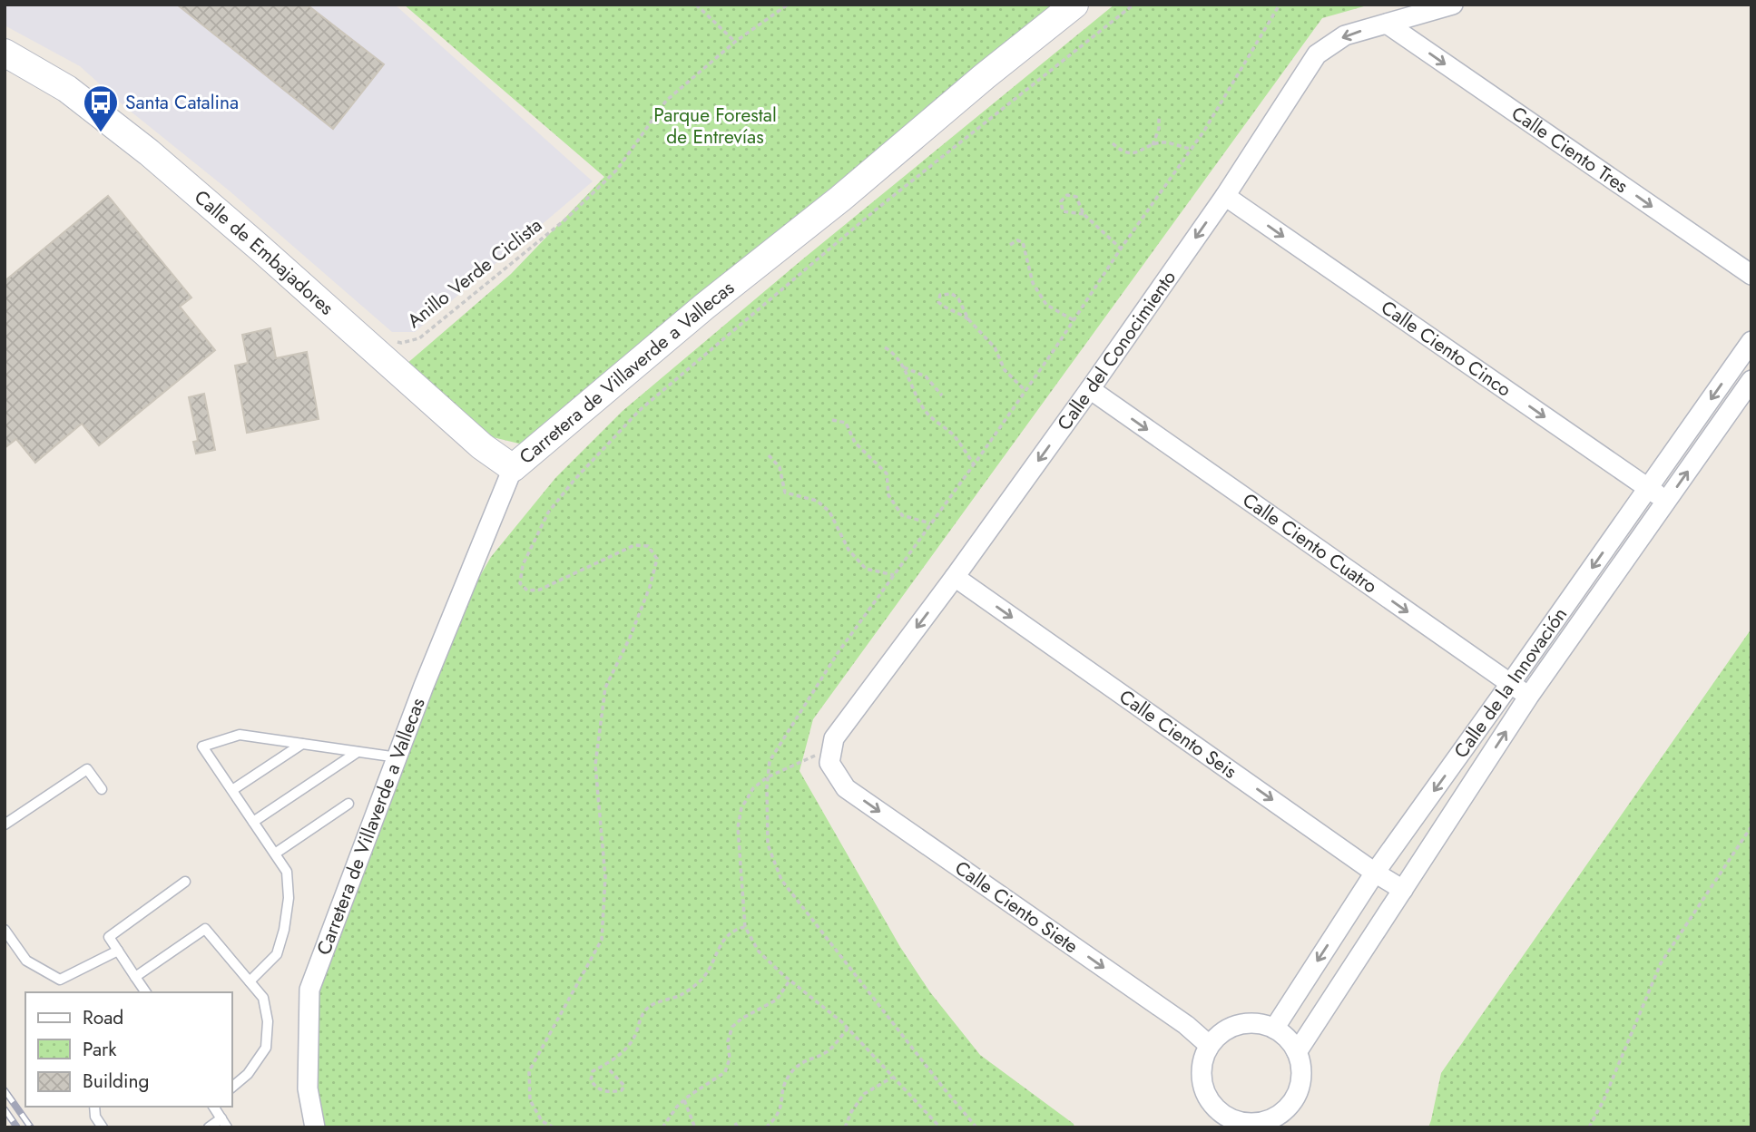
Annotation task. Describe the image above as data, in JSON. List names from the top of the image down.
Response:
{
  "streets": {
    "main road": ["Calle de Embajadores", "Carretera de Villaverde a Vallecas"],
    "street": [
      "Calle Ciento Tres",
      "Calle Ciento Cinco",
      "Calle del Conocimiento",
      "Calle Ciento Cuatro",
      "Calle de la Innovación",
      "Calle Ciento Seis",
      "Calle Ciento Siete"
    ],
    "path": ["Anillo Verde Ciclista"]
  },
  "crossings": [
    ["Calle Ciento Tres", "Calle del Conocimiento"],
    ["Calle de Embajadores", "Carretera de Villaverde a Vallecas"],
    ["Calle Ciento Cinco", "Calle del Conocimiento"],
    ["Calle Ciento Cinco", "Calle de la Innovación"],
    ["Calle del Conocimiento", "Calle Ciento Cuatro"],
    ["Calle del Conocimiento", "Calle Ciento Seis"],
    ["Calle del Conocimiento", "Calle Ciento Siete"],
    ["Calle Ciento Cuatro", "Calle de la Innovación"],
    ["Calle de la Innovación", "Calle Ciento Seis"],
    ["Calle de la Innovación", "Calle Ciento Siete"]
  ],
  "one_way": [
    "Calle Ciento Tres",
    "Calle Ciento Cinco",
    "Calle del Conocimiento",
    "Calle Ciento Cuatro",
    "Calle Ciento Seis",
    "Calle Ciento Siete"
  ],
  "parks": ["Parque Forestal de Entrevías"],
  "places": {
    "bus stop": ["Santa Catalina"]
  },
  "legend": ["Road", "Park", "Building"]
}
